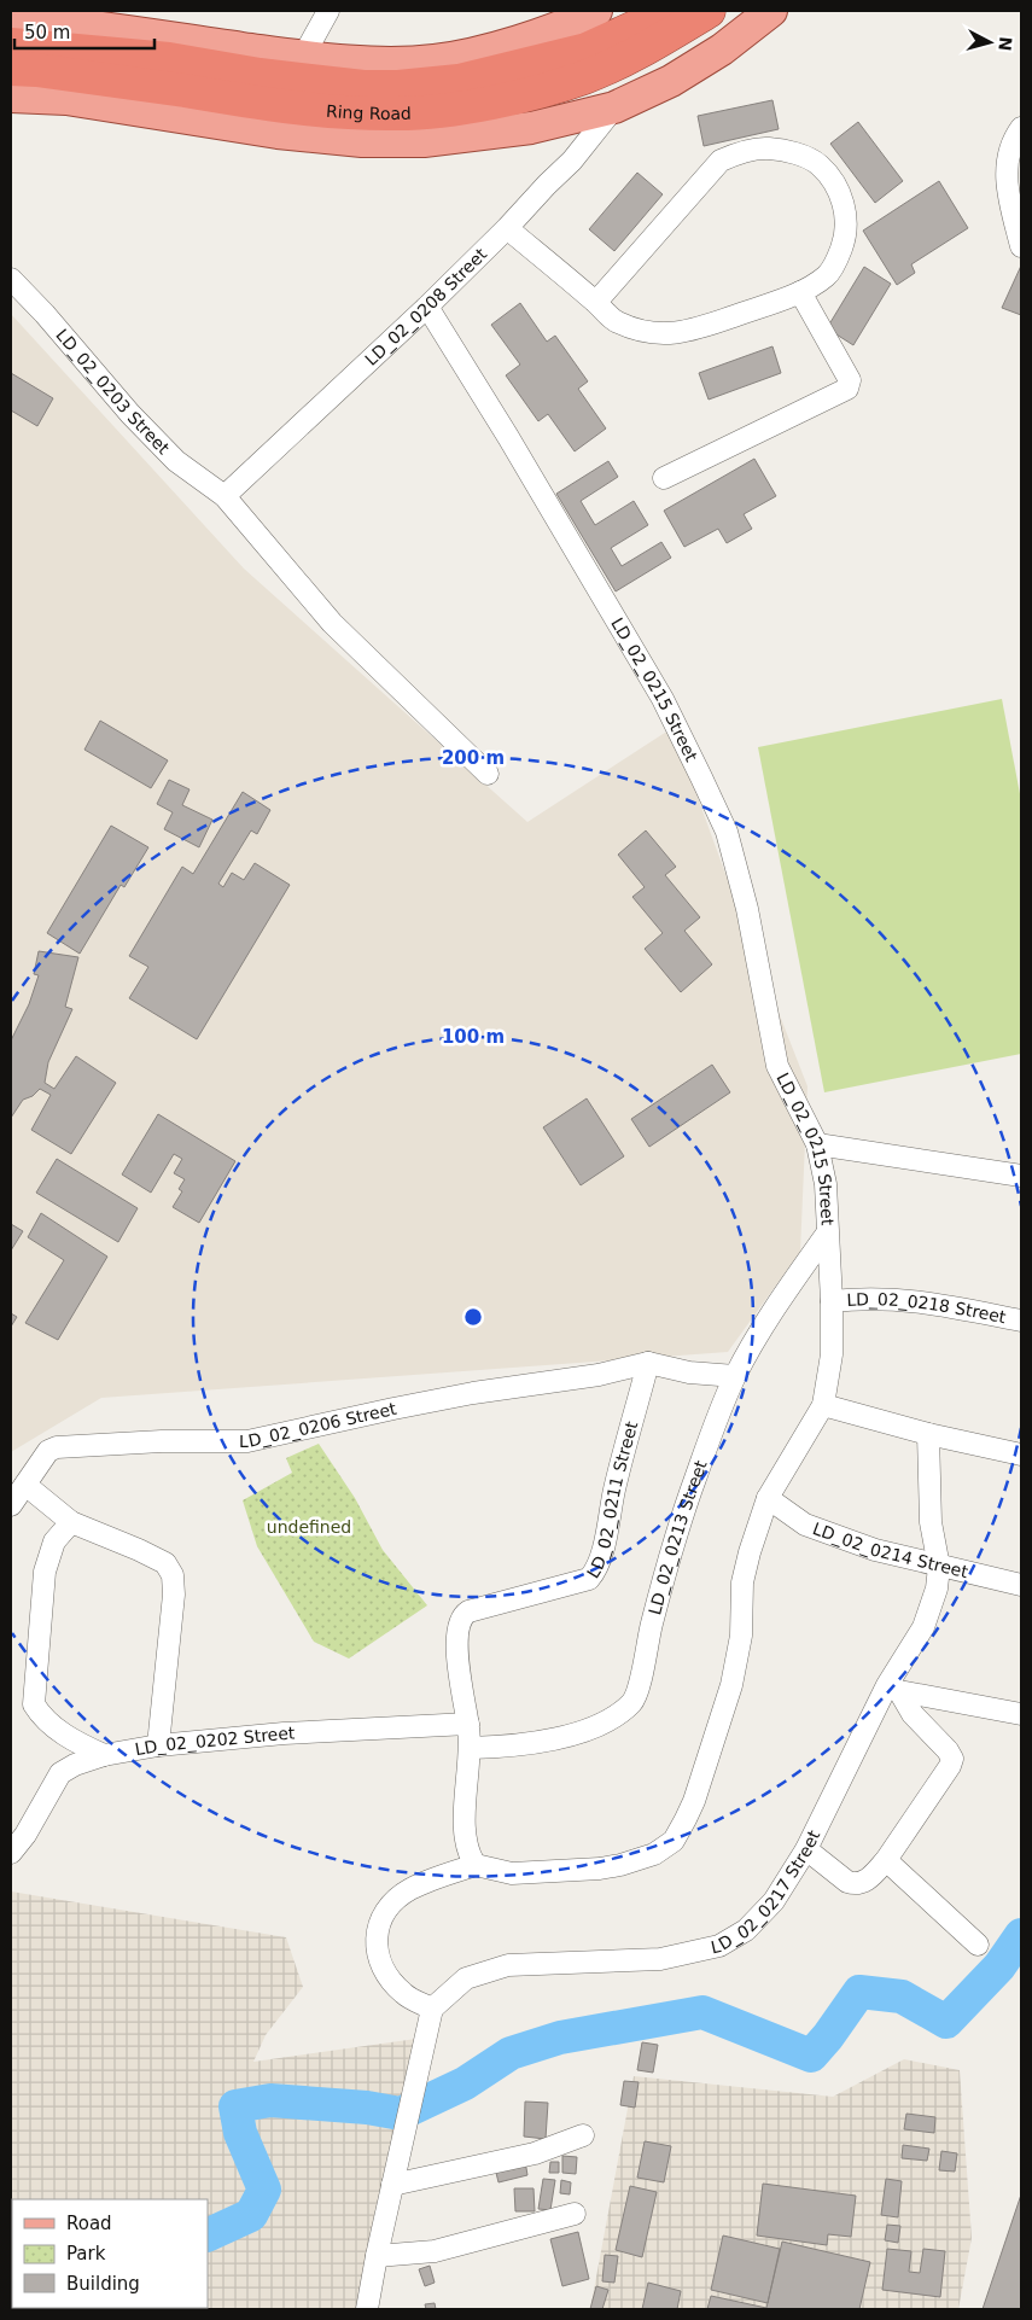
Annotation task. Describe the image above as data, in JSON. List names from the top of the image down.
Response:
{
  "streets": {
    "highway": ["Ring Road"],
    "street": [
      "LD_02_0208 Street",
      "LD_02_0203 Street",
      "LD_02_0215 Street",
      "LD_02_0218 Street",
      "LD_02_0206 Street",
      "LD_02_0211 Street",
      "LD_02_0213 Street",
      "LD_02_0214 Street",
      "LD_02_0202 Street",
      "LD_02_0217 Street"
    ]
  },
  "crossings": [
    ["LD_02_0208 Street", "LD_02_0203 Street"],
    ["LD_02_0208 Street", "LD_02_0215 Street"],
    ["LD_02_0215 Street", "LD_02_0218 Street"],
    ["LD_02_0215 Street", "LD_02_0213 Street"],
    ["LD_02_0215 Street", "LD_02_0214 Street"],
    ["LD_02_0206 Street", "LD_02_0211 Street"],
    ["LD_02_0211 Street", "LD_02_0202 Street"],
    ["LD_02_0214 Street", "LD_02_0217 Street"]
  ],
  "parks": ["undefined"],
  "legend": ["Road", "Park", "Building"],
  "scale_bar": "50 m",
  "north": "right",
  "rings": ["200 m", "100 m"]
}
